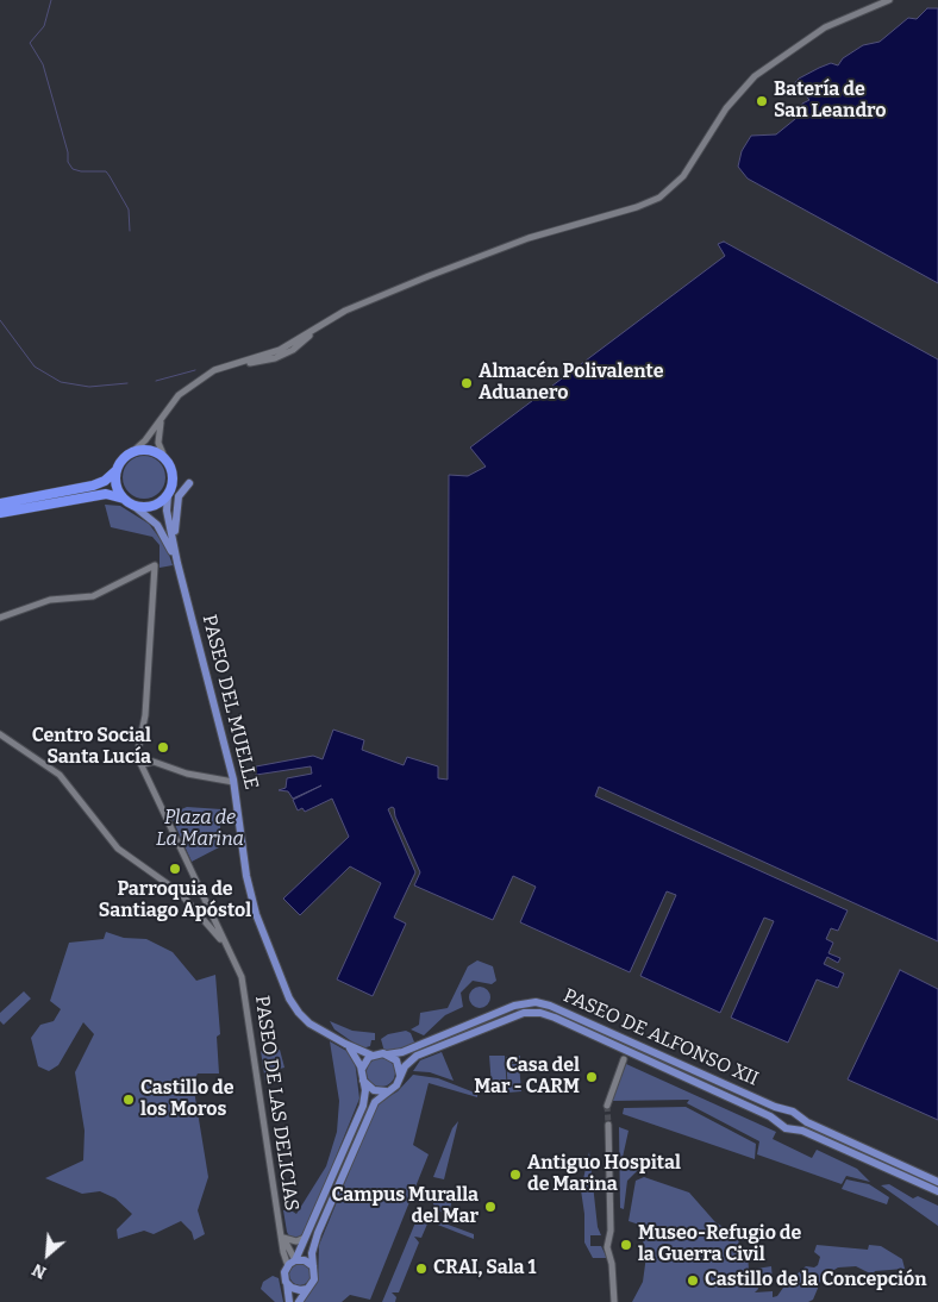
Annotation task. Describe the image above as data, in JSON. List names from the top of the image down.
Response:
{
  "streets": {
    "main road": ["PASEO DEL MUELLE", "PASEO DE ALFONSO XII"],
    "street": ["PASEO DE LAS DELICIAS"]
  },
  "crossings": [
    ["PASEO DEL MUELLE", "PASEO DE ALFONSO XII"]
  ],
  "parks": ["Plaza de La Marina"],
  "places": [
    "Batería de San Leandro",
    "Almacén Polivalente Aduanero",
    "Centro Social Santa Lucía",
    "Parroquia de Santiago Apóstol",
    "Casa del Mar - CARM",
    "Castillo de los Moros",
    "Antiguo Hospital de Marina",
    "Campus Muralla del Mar",
    "Museo-Refugio de la Guerra Civil",
    "CRAI, Sala 1",
    "Castillo de la Concepción"
  ],
  "north": "bottom left"
}
